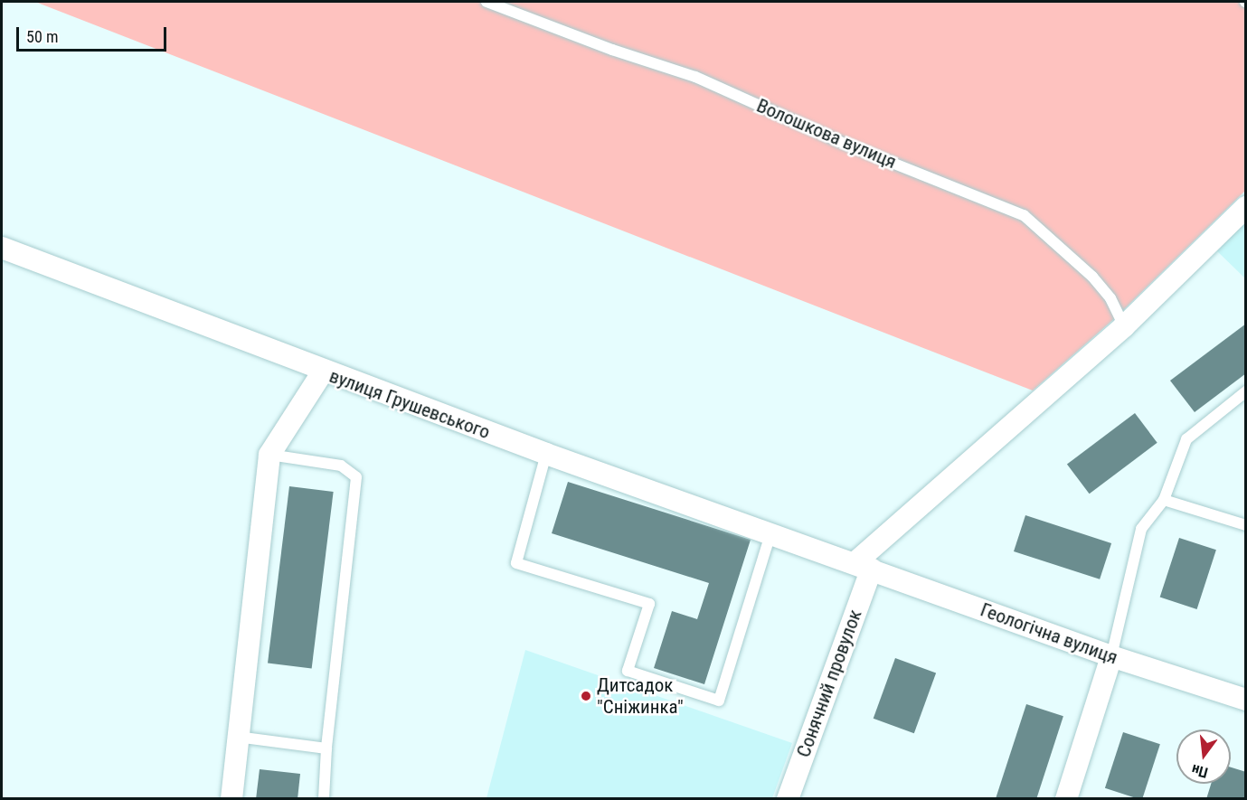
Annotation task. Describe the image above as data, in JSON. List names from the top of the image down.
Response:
{
  "streets": {
    "street": ["вулиця Грушевського", "Геологічна вулиця", "Сонячний провулок"],
    "lane": ["Волошкова вулиця"]
  },
  "crossings": [
    ["вулиця Грушевського", "Геологічна вулиця"],
    ["вулиця Грушевського", "Сонячний провулок"],
    ["Геологічна вулиця", "Сонячний провулок"]
  ],
  "places": ["Дитсадок \"Сніжинка\""],
  "scale_bar": "50 m",
  "north": "bottom"
}
